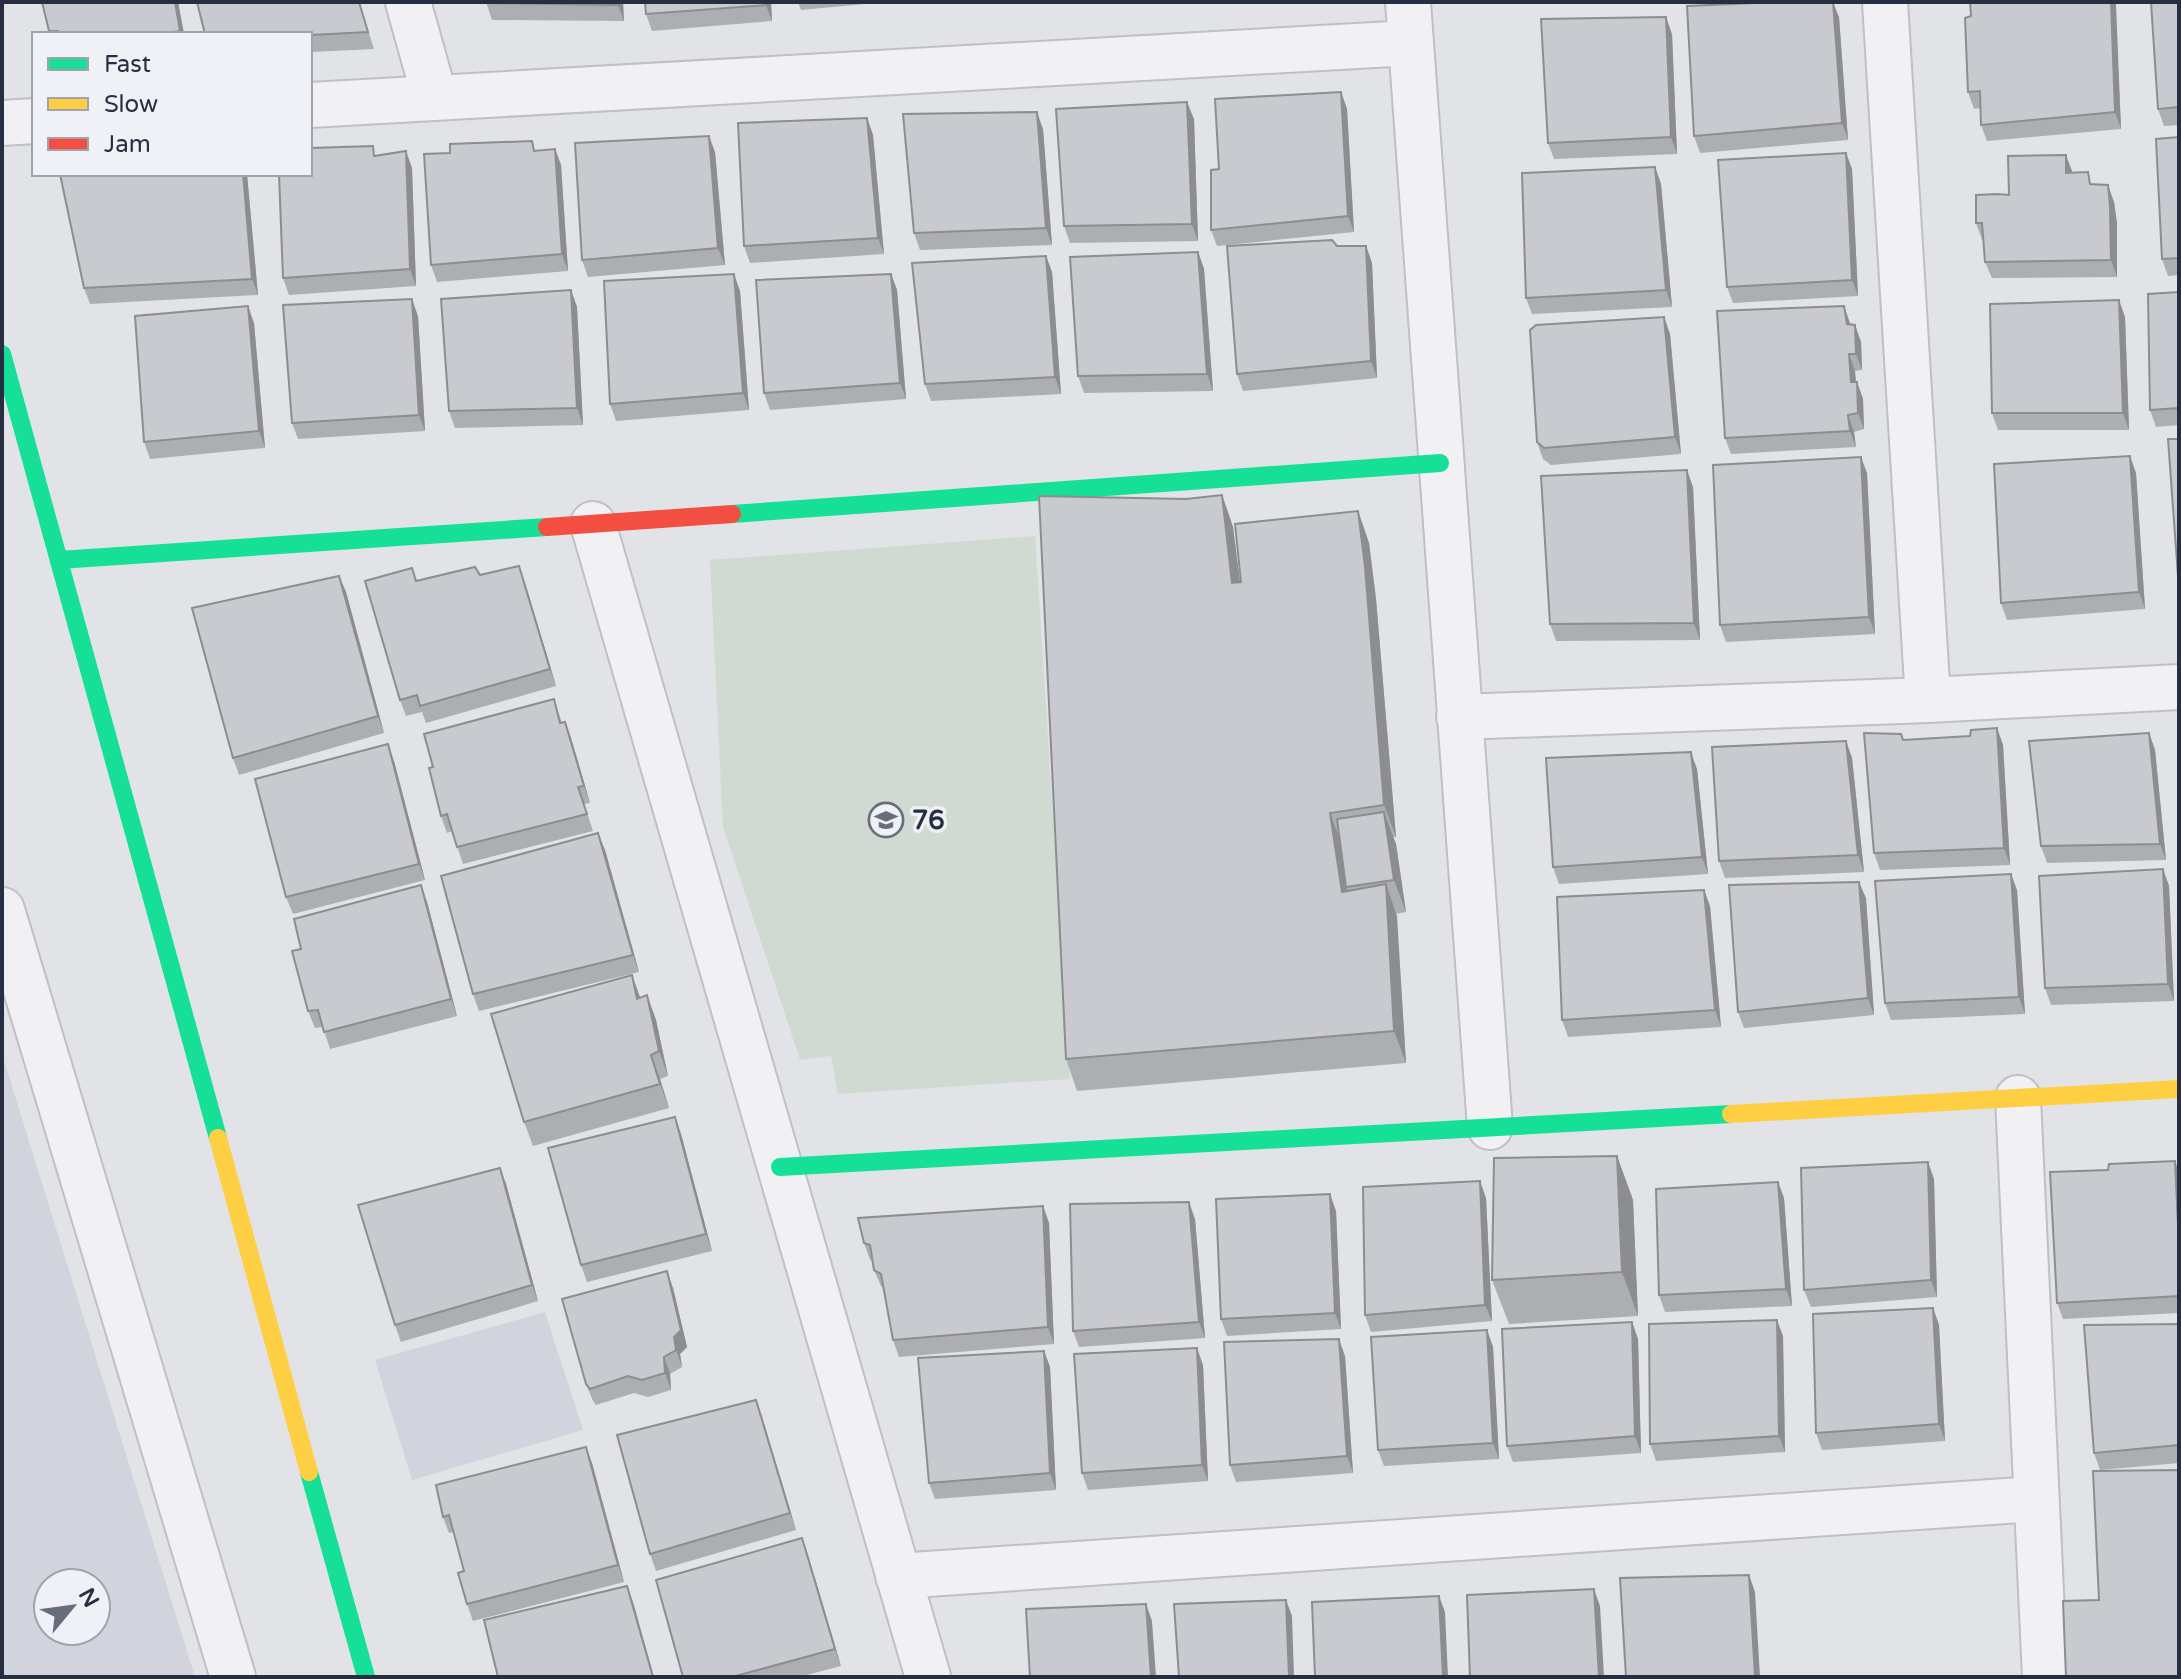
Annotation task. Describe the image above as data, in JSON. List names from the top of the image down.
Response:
{
  "places": {
    "school or university": ["76"]
  },
  "legend": ["Fast", "Slow", "Jam"],
  "north": "top right"
}
